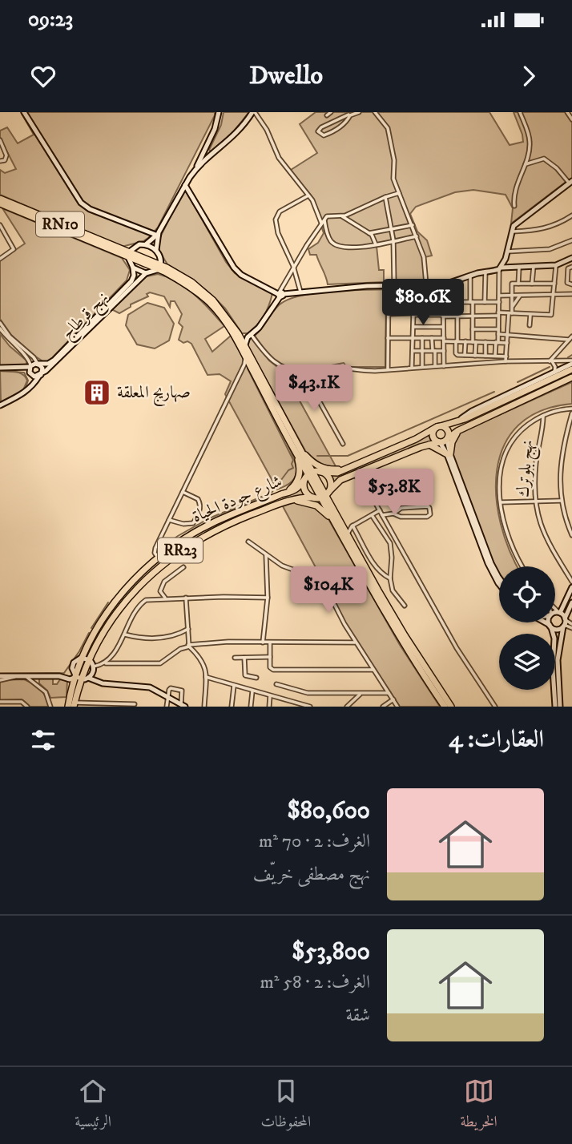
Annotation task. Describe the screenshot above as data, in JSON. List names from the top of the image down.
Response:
{
  "streets": {
    "highway": ["RN10", "شارع جودة الحياة", "RR23"],
    "street": ["نهج قرطاج", "نهج بلوترك"]
  },
  "crossings": [
    ["RN10", "نهج قرطاج"],
    ["RN10", "شارع جودة الحياة"]
  ],
  "places": {
    "building": ["صهاريج المعلقة"]
  },
  "page": {
    "status": "09:23",
    "header": "Dwello",
    "price": [
      "$80.6K",
      "$43.1K",
      "$53.8K",
      "$104K"
    ],
    "heading": "العقارات: 4",
    "list": [
      {
        "name": "$80,600",
        "note": "الغرف: 2 · 70 m² · نهج مصطفى خريّف"
      },
      {
        "name": "$53,800",
        "note": "الغرف: 2 · 58 m² · شقة"
      }
    ],
    "tabs": ["الخريطة", "المحفوظات", "الرئيسية"]
  }
}
